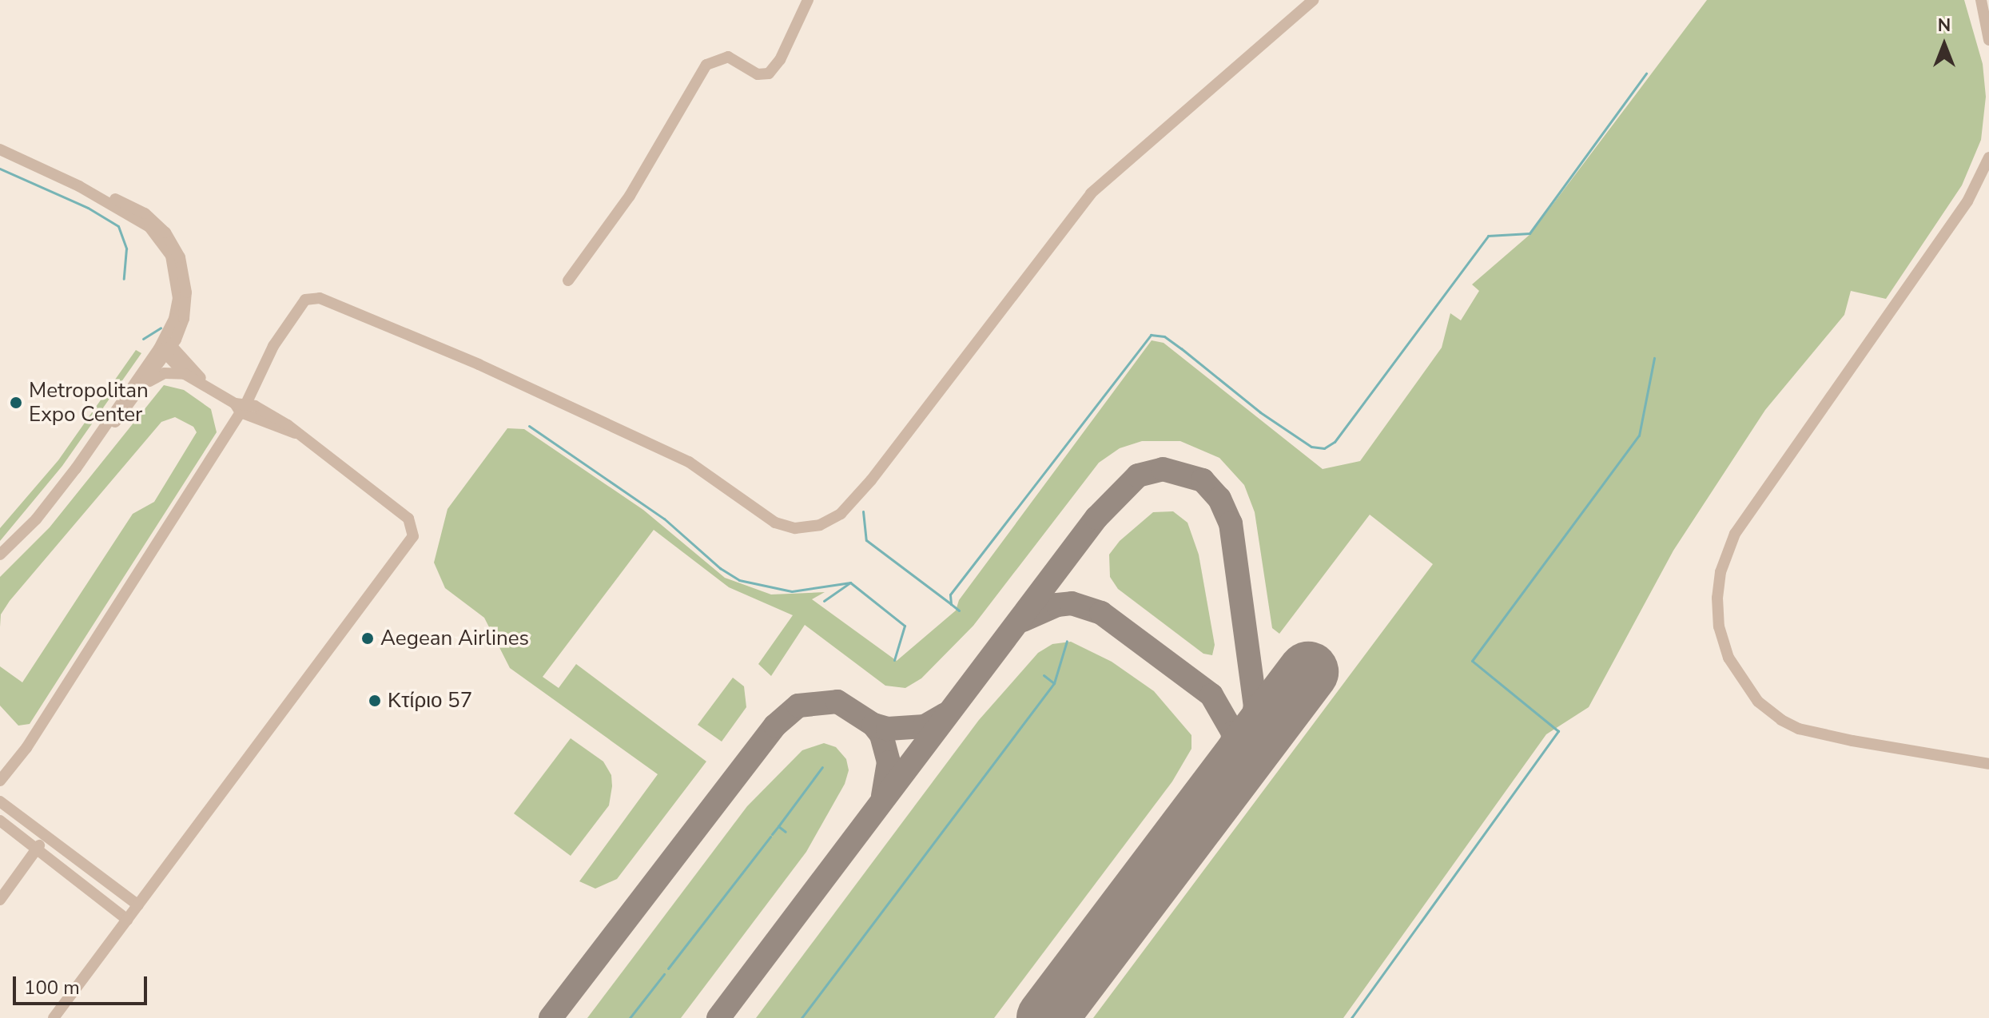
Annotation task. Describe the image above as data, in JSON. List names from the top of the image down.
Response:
{
  "places": ["Metropolitan Expo Center", "Aegean Airlines", "Κτίριο 57"],
  "scale_bar": "100 m",
  "north": "top"
}
